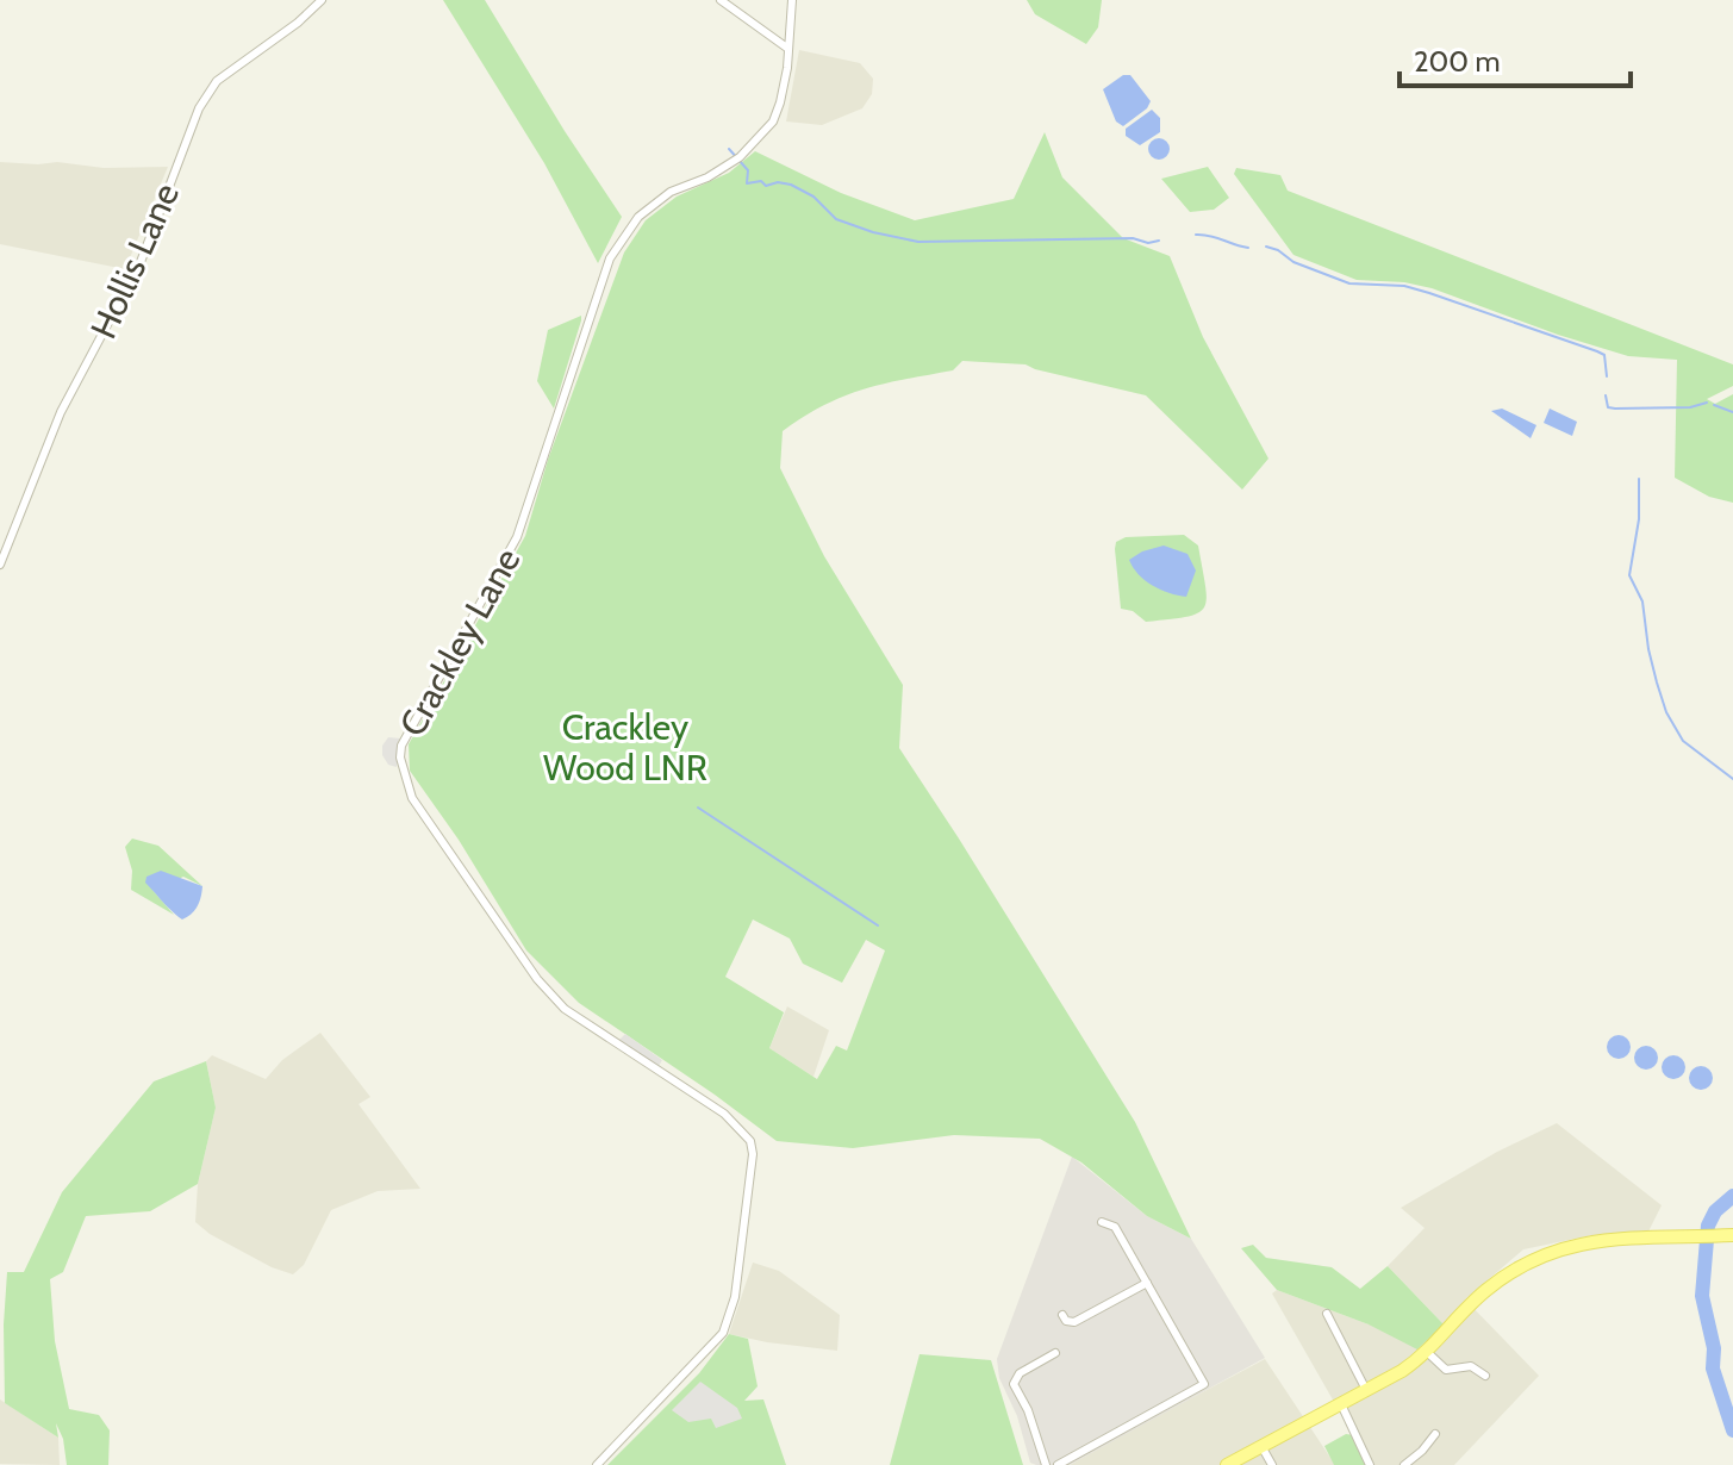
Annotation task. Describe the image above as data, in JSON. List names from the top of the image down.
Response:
{
  "streets": {
    "street": ["Hollis Lane", "Crackley Lane"]
  },
  "parks": ["Crackley Wood LNR"],
  "scale_bar": "200 m"
}
